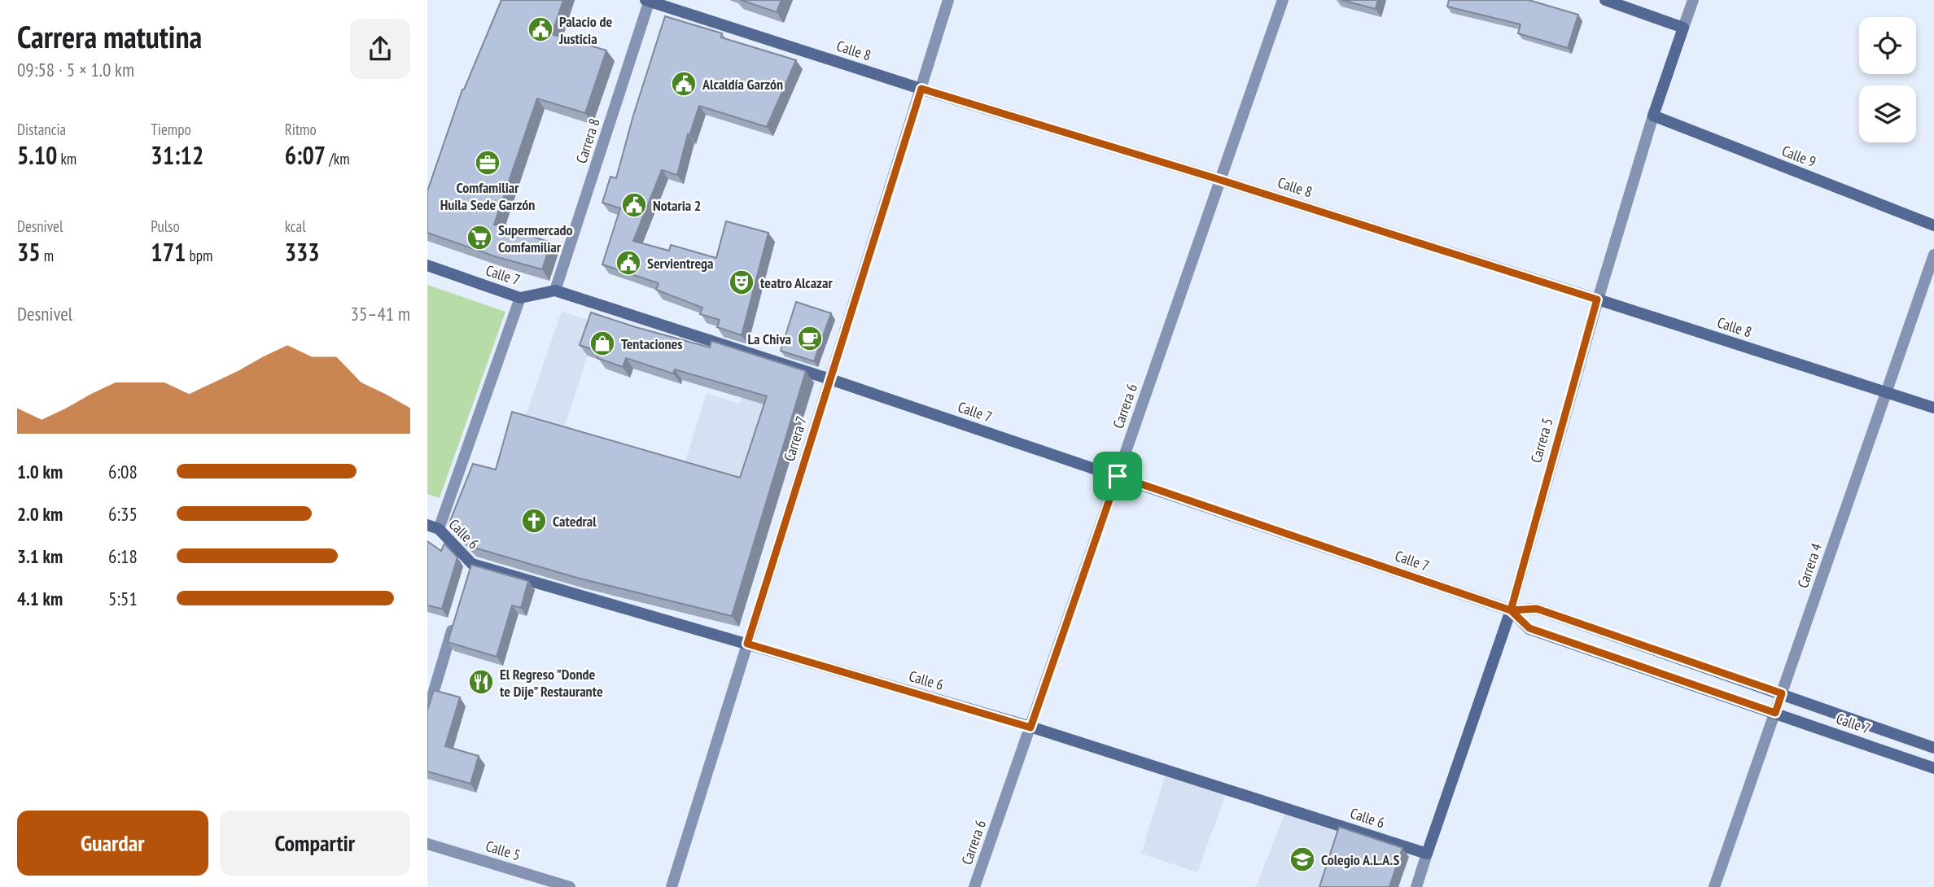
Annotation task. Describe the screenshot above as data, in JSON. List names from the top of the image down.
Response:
{
  "streets": {
    "street": [
      "Calle 8",
      "Carrera 8",
      "Calle 9",
      "Calle 7",
      "Carrera 6",
      "Carrera 7",
      "Carrera 5",
      "Calle 6",
      "Carrera 4",
      "Calle 5"
    ]
  },
  "crossings": [
    ["Calle 8", "Carrera 8"],
    ["Calle 8", "Carrera 6"],
    ["Calle 8", "Carrera 7"],
    ["Calle 8", "Carrera 5"],
    ["Calle 8", "Carrera 4"],
    ["Carrera 8", "Calle 7"],
    ["Calle 9", "Carrera 5"],
    ["Calle 7", "Carrera 6"],
    ["Calle 7", "Carrera 7"],
    ["Calle 7", "Carrera 5"],
    ["Calle 7", "Carrera 4"],
    ["Carrera 6", "Calle 6"],
    ["Carrera 7", "Calle 6"],
    ["Carrera 5", "Calle 6"]
  ],
  "places": {
    "public building": [
      "Palacio de Justicia",
      "Alcaldía Garzón",
      "Notaria 2",
      "Servientrega"
    ],
    "office": ["Comfamiliar Huila Sede Garzón"],
    "supermarket": ["Supermercado Comfamiliar"],
    "theatre": ["teatro Alcazar"],
    "cafe": ["La Chiva"],
    "shop": ["Tentaciones"],
    "church": ["Catedral"],
    "restaurant": ["El Regreso \"Donde te Dije\" Restaurante"],
    "school or university": ["Colegio A.L.A.S"]
  },
  "page": {
    "heading": ["Carrera matutina", "09:58 · 5 × 1.0 km"],
    "stats": [
      ["Distancia", "5.10 km"],
      ["Tiempo", "31:12"],
      ["Ritmo", "6:07 /km"],
      ["Desnivel", "35 m"],
      ["Pulso", "171 bpm"],
      ["kcal", "333"]
    ],
    "chart": ["Desnivel", "35–41 m"],
    "list": [
      {
        "name": "1.0 km",
        "note": "6:08"
      },
      {
        "name": "2.0 km",
        "note": "6:35"
      },
      {
        "name": "3.1 km",
        "note": "6:18"
      },
      {
        "name": "4.1 km",
        "note": "5:51"
      }
    ],
    "buttons": ["Guardar", "Compartir"]
  }
}
